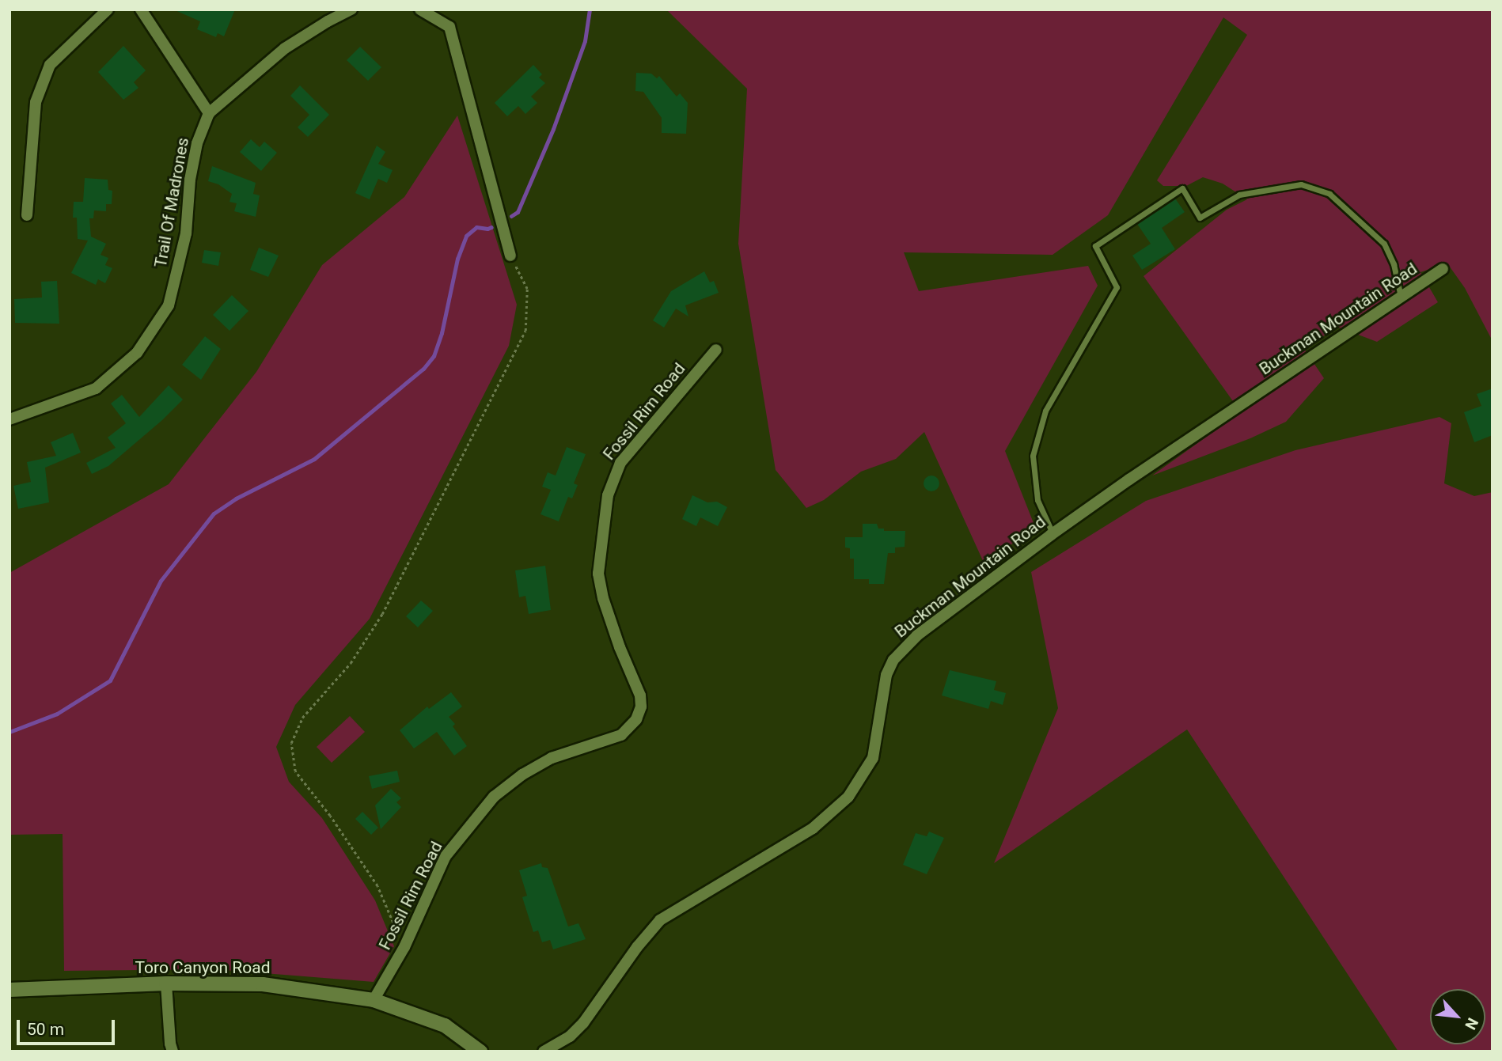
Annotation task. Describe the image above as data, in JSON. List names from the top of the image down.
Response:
{
  "streets": {
    "street": [
      "Trail Of Madrones",
      "Buckman Mountain Road",
      "Fossil Rim Road",
      "Toro Canyon Road"
    ]
  },
  "crossings": [
    ["Fossil Rim Road", "Toro Canyon Road"]
  ],
  "scale_bar": "50 m",
  "north": "bottom right"
}
